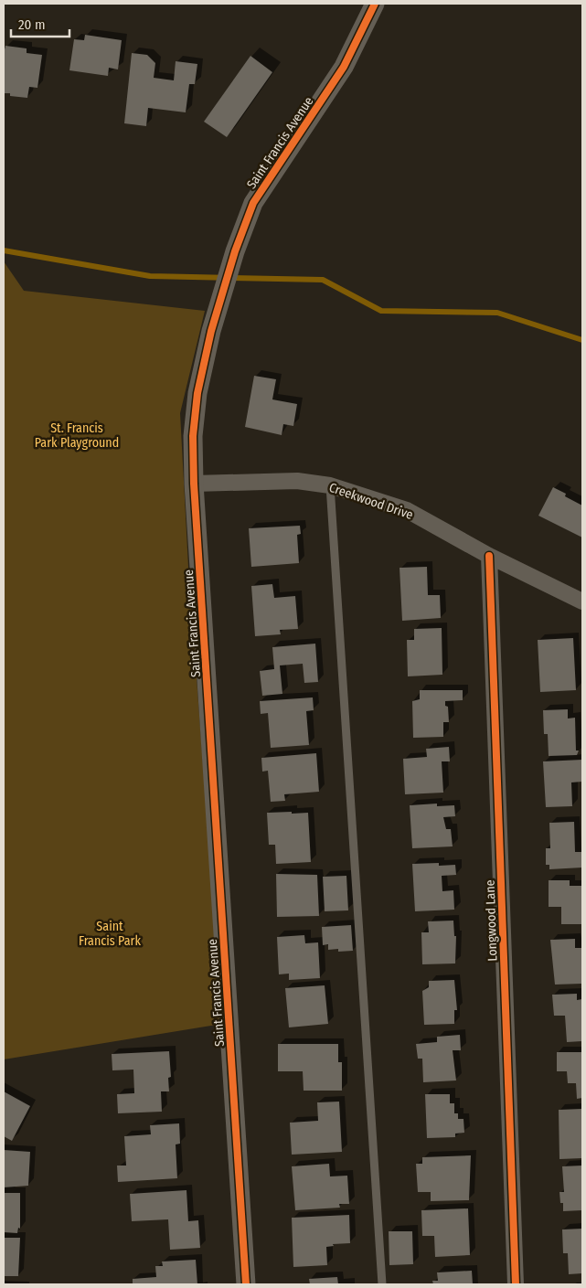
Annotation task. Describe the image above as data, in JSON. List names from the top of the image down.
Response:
{
  "streets": {
    "street": ["Saint Francis Avenue", "Creekwood Drive", "Longwood Lane"]
  },
  "crossings": [
    ["Saint Francis Avenue", "Creekwood Drive"],
    ["Creekwood Drive", "Longwood Lane"]
  ],
  "parks": ["St. Francis Park Playground", "Saint Francis Park"],
  "scale_bar": "20 m"
}
